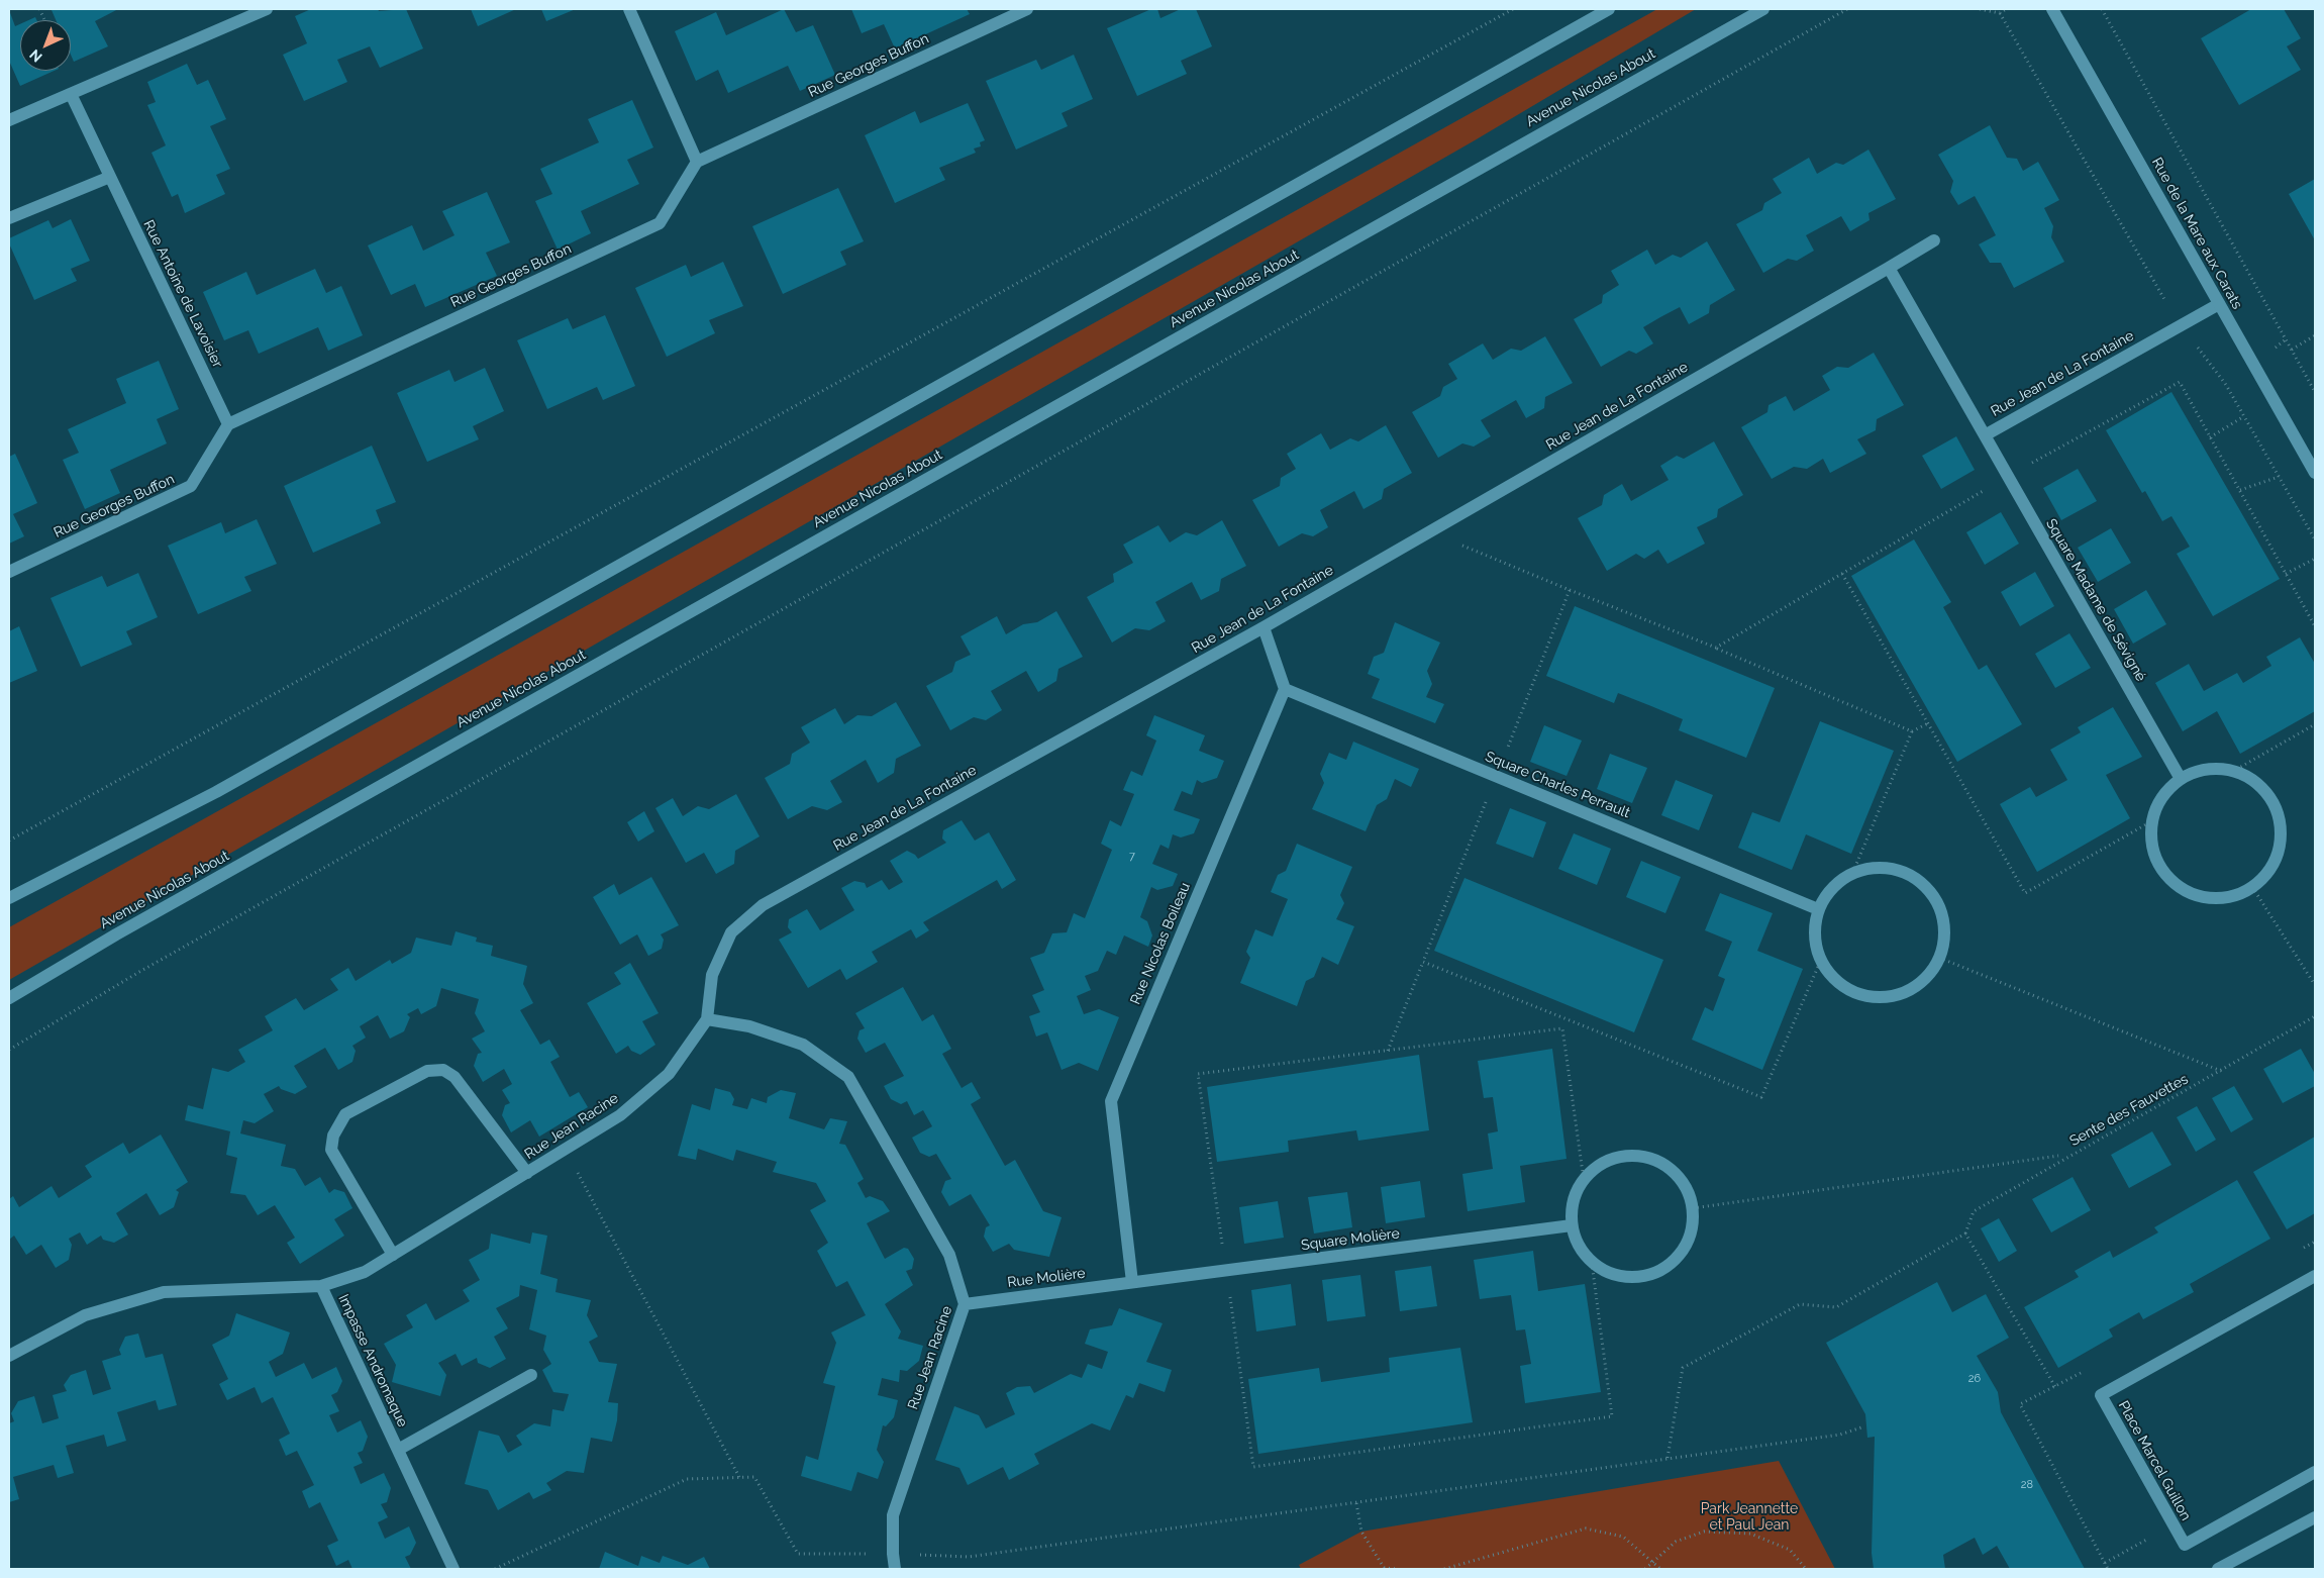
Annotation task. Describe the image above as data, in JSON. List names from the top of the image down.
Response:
{
  "streets": {
    "street": [
      "Rue Georges Buffon",
      "Avenue Nicolas About",
      "Rue de la Mare aux Carats",
      "Rue Antoine de Lavoisier",
      "Rue Jean de La Fontaine",
      "Square Madame de Sévigné",
      "Square Charles Perrault",
      "Rue Nicolas Boileau",
      "Rue Jean Racine",
      "Square Molière",
      "Rue Molière",
      "Impasse Andromaque",
      "Place Marcel Guillon"
    ],
    "path": ["Sente des Fauvettes"]
  },
  "crossings": [
    ["Rue Georges Buffon", "Rue Antoine de Lavoisier"],
    ["Rue de la Mare aux Carats", "Rue Jean de La Fontaine"],
    ["Rue Jean de La Fontaine", "Square Madame de Sévigné"],
    ["Rue Jean de La Fontaine", "Rue Jean Racine"],
    ["Square Charles Perrault", "Rue Nicolas Boileau"],
    ["Rue Nicolas Boileau", "Square Molière"],
    ["Rue Nicolas Boileau", "Rue Molière"],
    ["Rue Jean Racine", "Rue Molière"],
    ["Rue Jean Racine", "Impasse Andromaque"],
    ["Square Molière", "Rue Molière"]
  ],
  "parks": ["Park Jeannette et Paul Jean"],
  "house_numbers": ["7", "26", "28"],
  "north": "bottom left"
}
